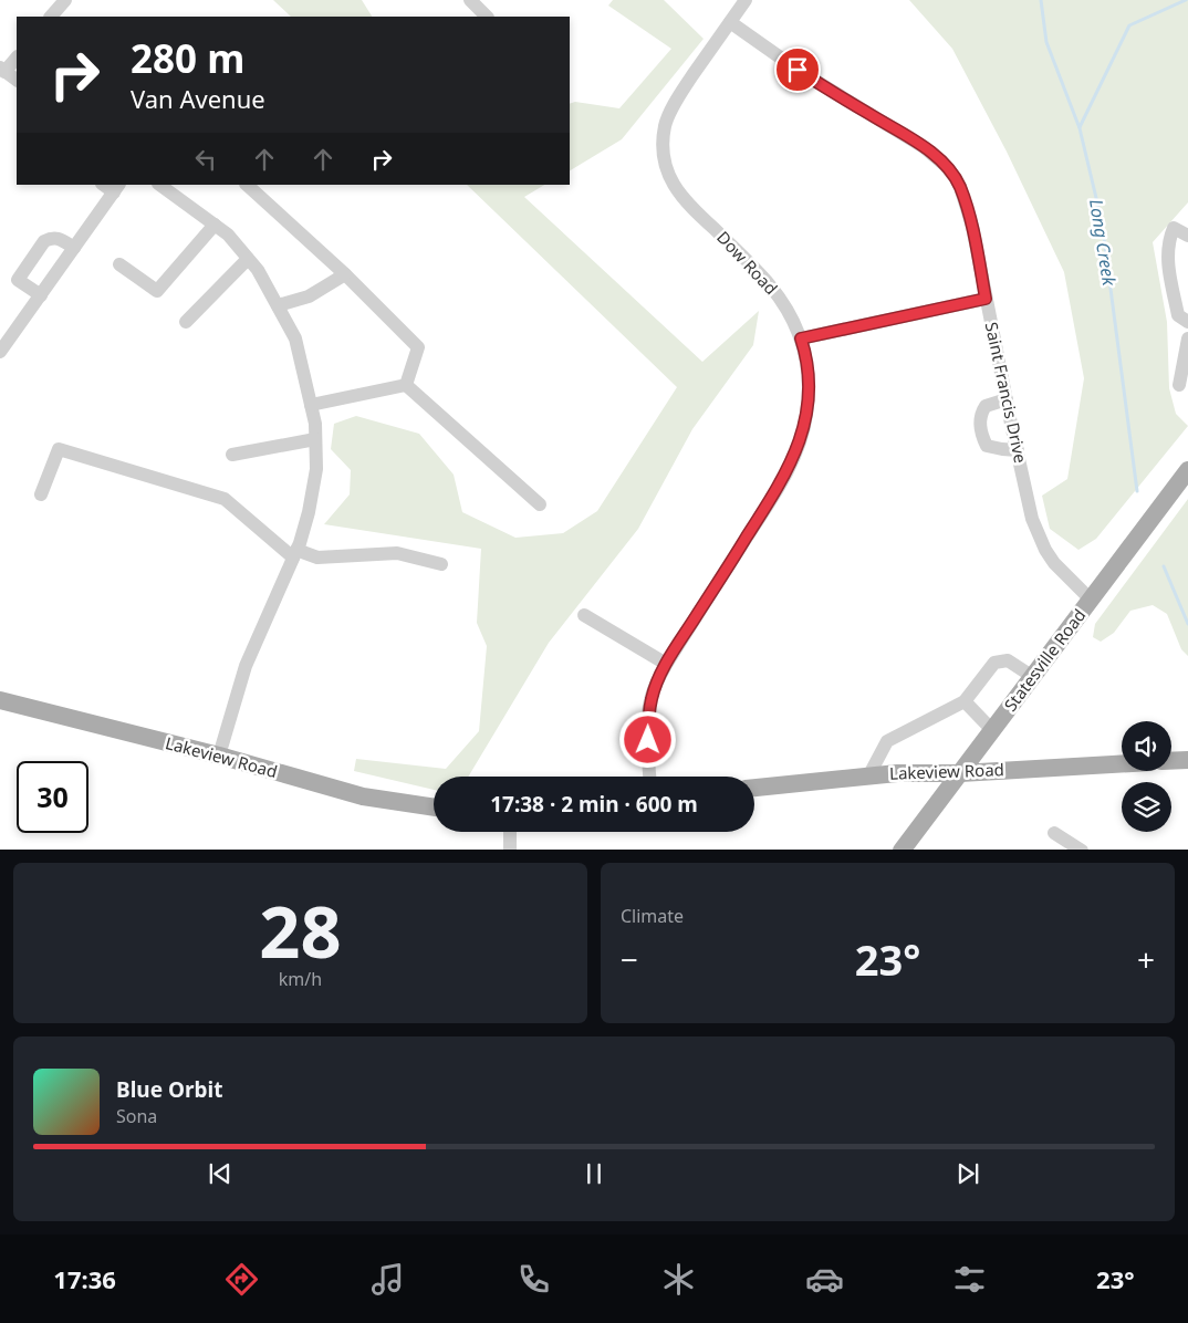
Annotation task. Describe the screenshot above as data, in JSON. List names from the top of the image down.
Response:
{
  "streets": {
    "main road": ["Statesville Road", "Lakeview Road"],
    "street": ["Dow Road", "Saint Francis Drive"]
  },
  "crossings": [
    ["Dow Road", "Saint Francis Drive"],
    ["Saint Francis Drive", "Statesville Road"],
    ["Statesville Road", "Lakeview Road"]
  ],
  "water": ["Long Creek"],
  "page": {
    "turn": ["280 m", "Van Avenue"],
    "limit": "30",
    "trip": "17:38 · 2 min · 600 m",
    "tile": [
      ["28", "km/h"],
      "Climate"
    ],
    "heat": ["−", "23°", "+"],
    "song": ["Blue Orbit", "Sona"],
    "tabs": ["17:36", "23°"]
  }
}
